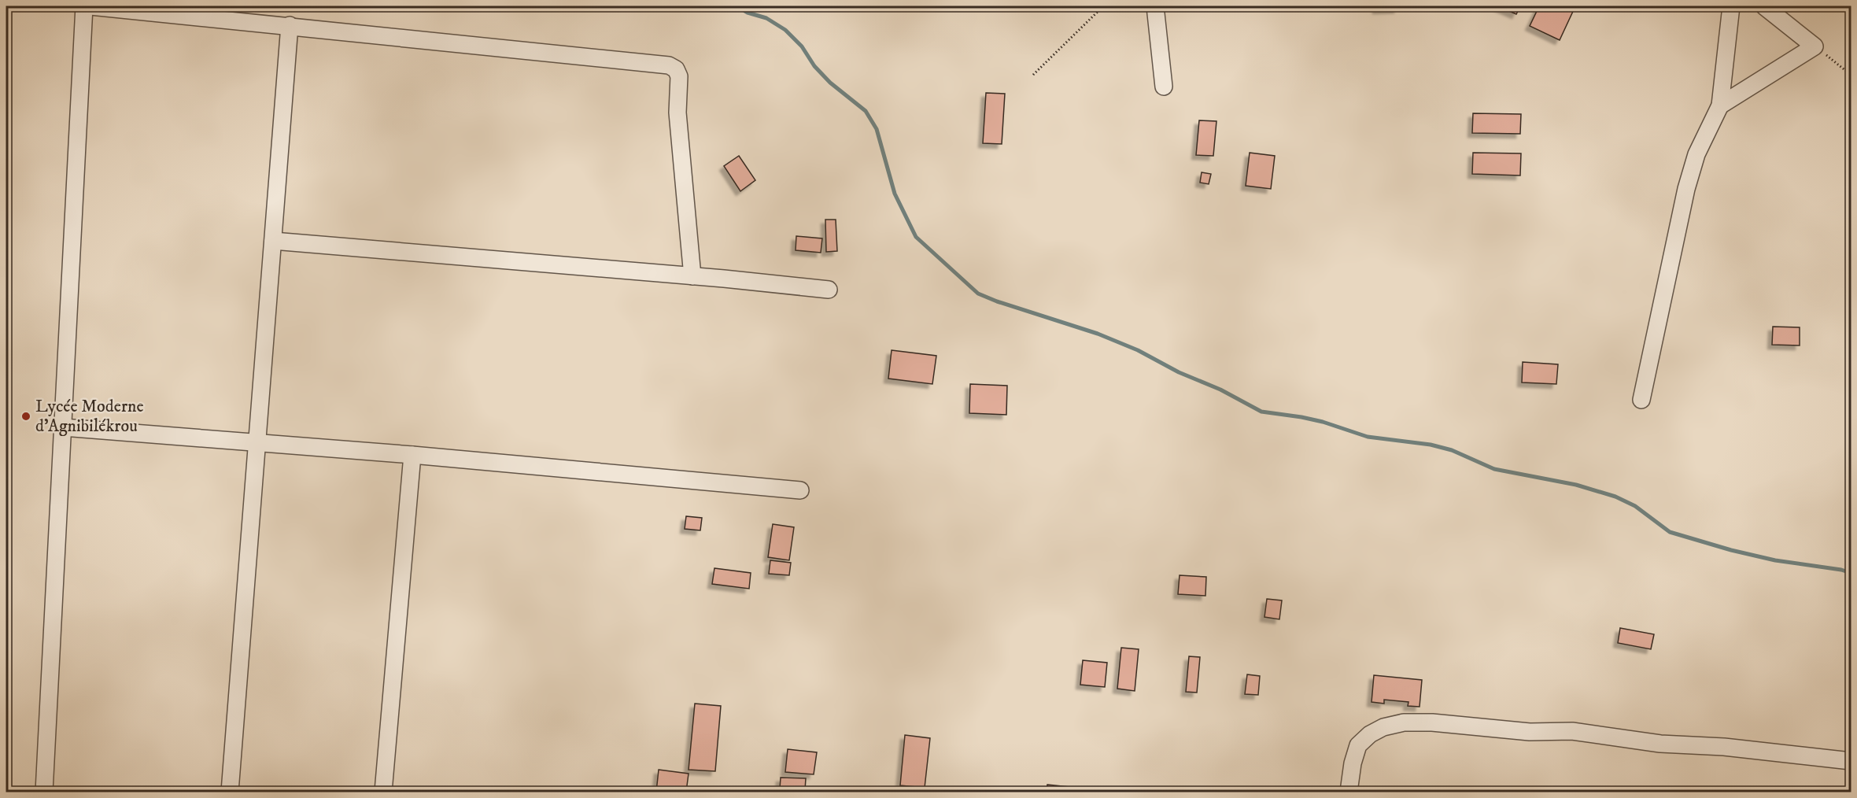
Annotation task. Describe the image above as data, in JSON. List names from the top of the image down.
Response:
{
  "places": ["Lycée Moderne d'Agnibilékrou"]
}
